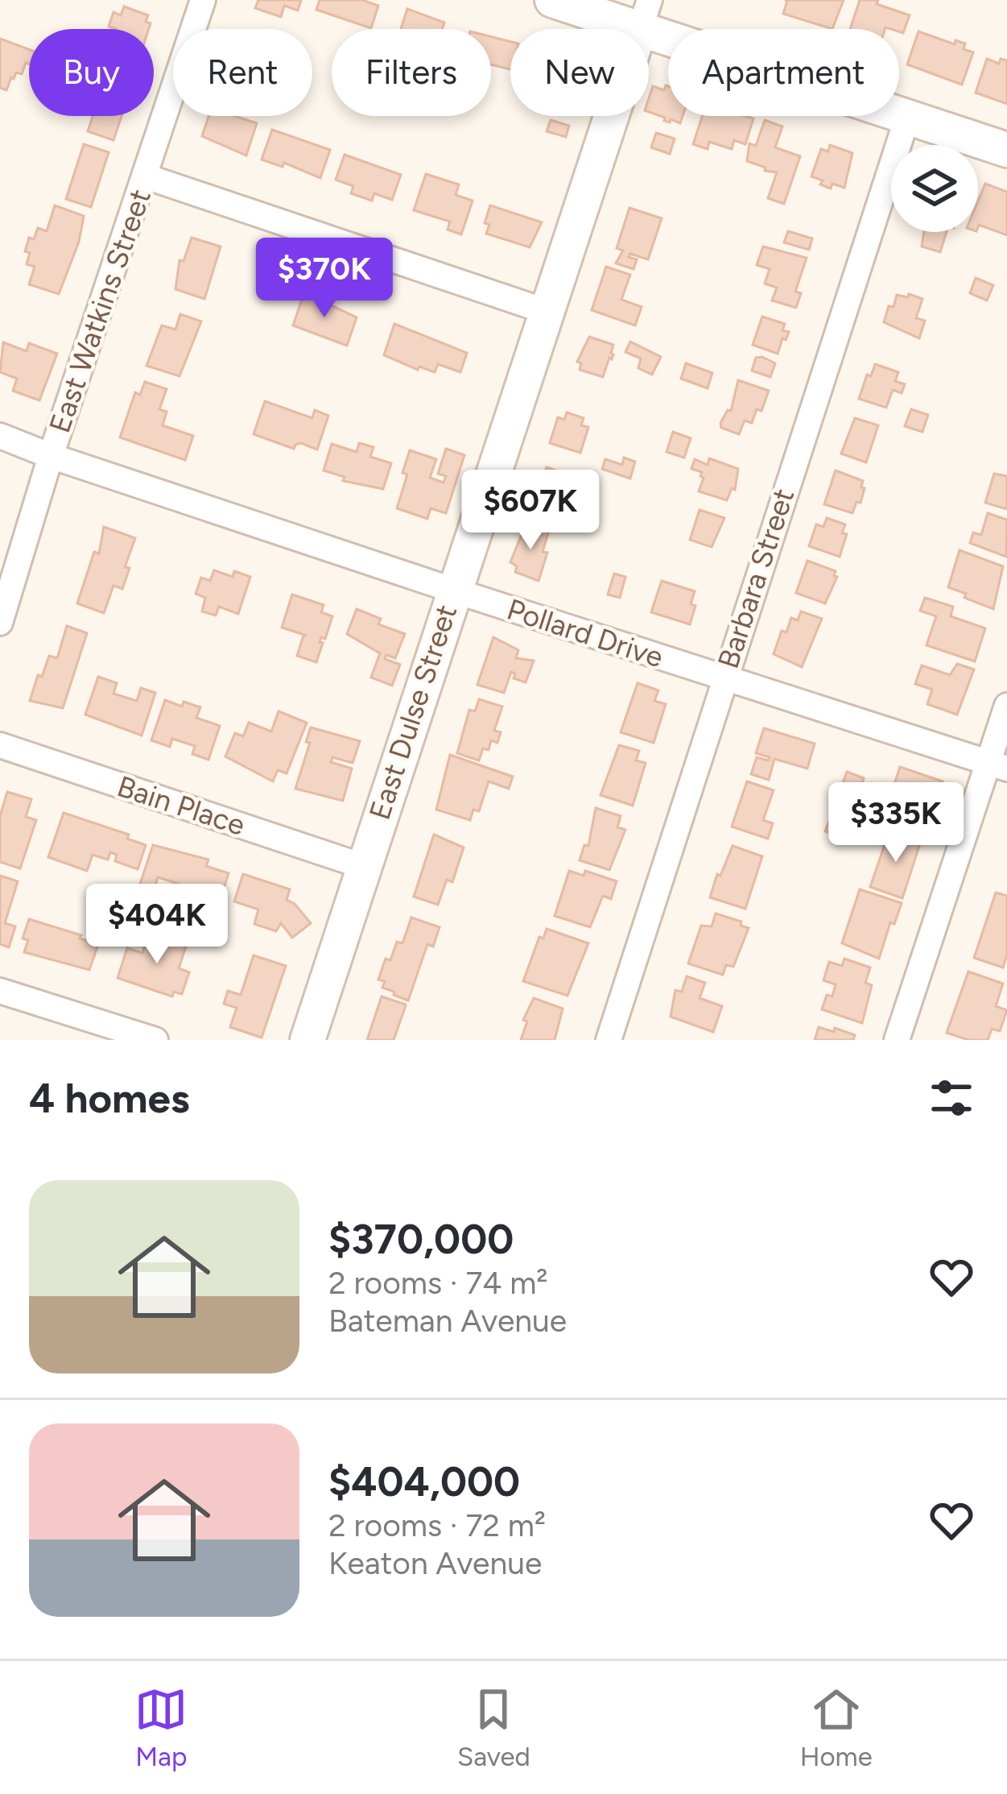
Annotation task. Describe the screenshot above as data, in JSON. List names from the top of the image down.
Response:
{
  "streets": {
    "street": [
      "East Watkins Street",
      "Barbara Street",
      "Pollard Drive",
      "East Dulse Street",
      "Bain Place"
    ]
  },
  "crossings": [
    ["East Watkins Street", "Pollard Drive"],
    ["Barbara Street", "Pollard Drive"],
    ["Pollard Drive", "East Dulse Street"],
    ["East Dulse Street", "Bain Place"]
  ],
  "page": {
    "chip": [
      "Buy",
      "Rent",
      "Filters",
      "New",
      "Apartment"
    ],
    "price": [
      "$370K",
      "$607K",
      "$335K",
      "$404K"
    ],
    "heading": "4 homes",
    "list": [
      {
        "name": "$370,000",
        "note": "2 rooms · 74 m² · Bateman Avenue"
      },
      {
        "name": "$404,000",
        "note": "2 rooms · 72 m² · Keaton Avenue"
      }
    ],
    "tabs": ["Map", "Saved", "Home"]
  }
}
